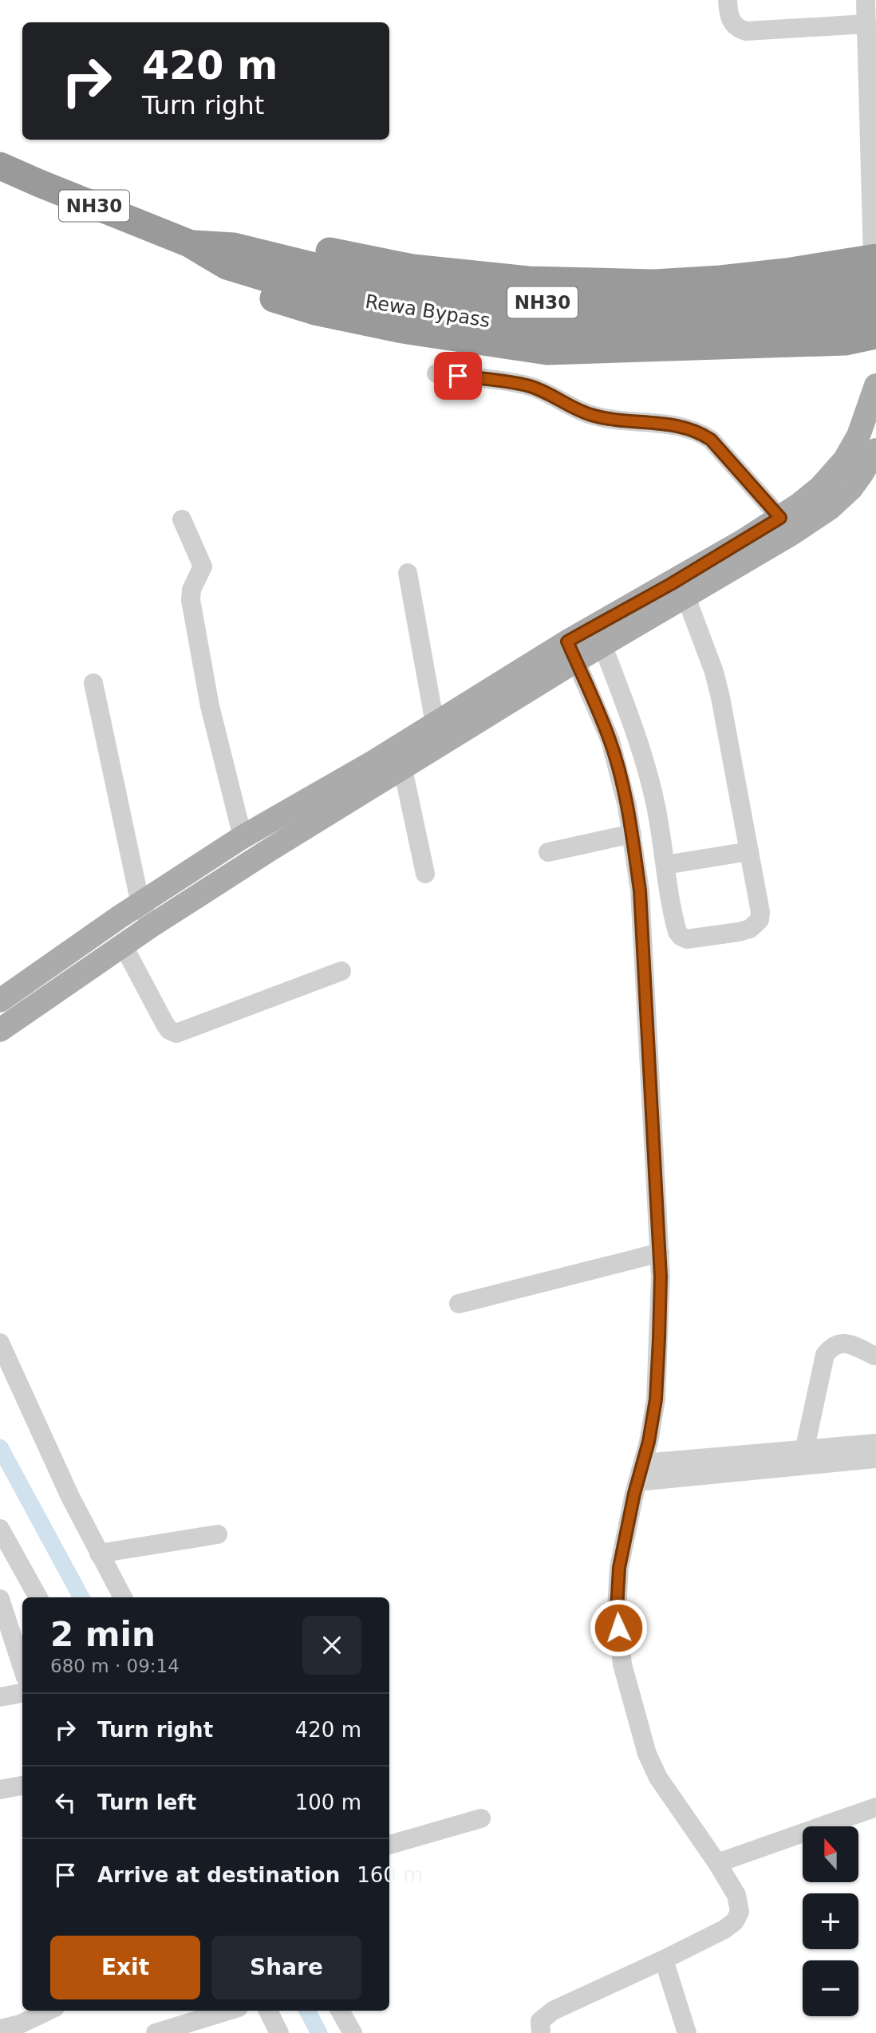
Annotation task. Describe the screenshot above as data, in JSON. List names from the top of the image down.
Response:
{
  "streets": {
    "highway": ["NH30", "Rewa Bypass"]
  },
  "north": "top",
  "page": {
    "turn": ["420 m", "Turn right"],
    "heading": ["2 min", "680 m · 09:14"],
    "list": [
      {
        "name": "Turn right",
        "value": "420 m"
      },
      {
        "name": "Turn left",
        "value": "100 m"
      },
      {
        "name": "Arrive at destination",
        "value": "160 m"
      }
    ],
    "map_buttons": ["+", "−"],
    "buttons": ["Exit", "Share"]
  }
}
